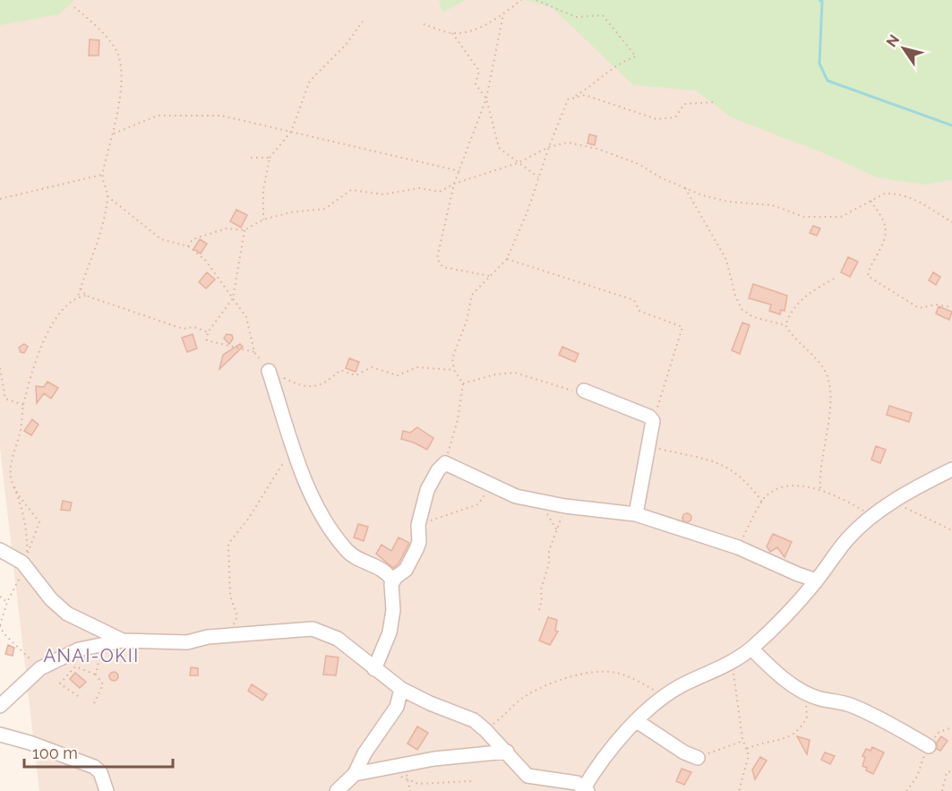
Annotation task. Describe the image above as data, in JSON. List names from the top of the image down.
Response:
{
  "districts": ["ANAI-OKII"],
  "scale_bar": "100 m",
  "north": "top left"
}
